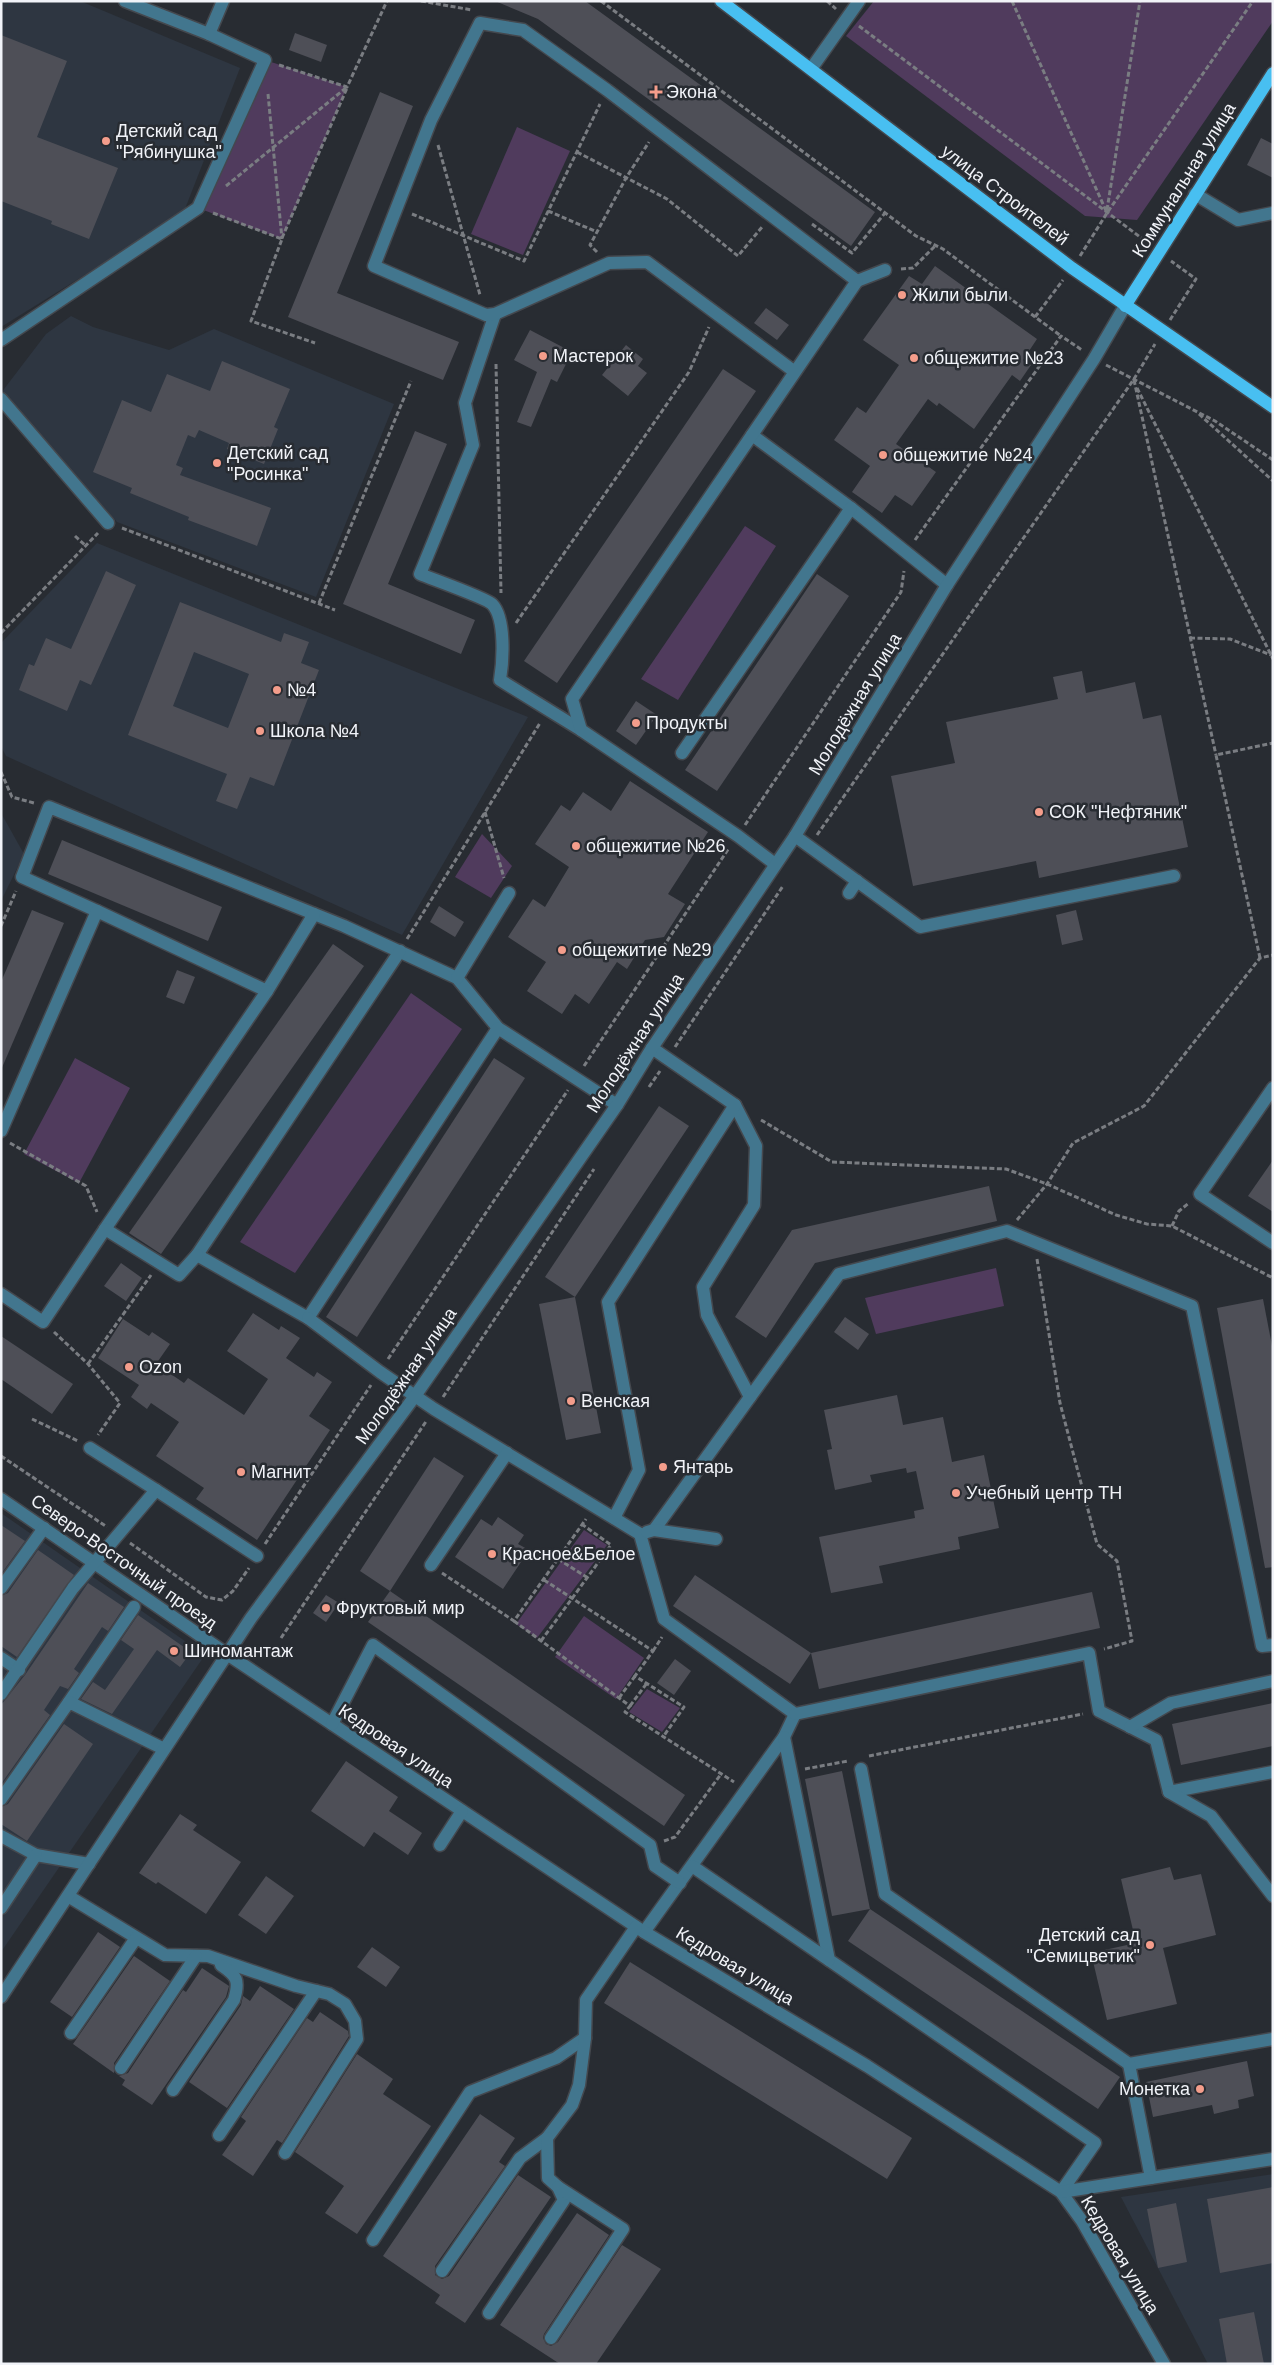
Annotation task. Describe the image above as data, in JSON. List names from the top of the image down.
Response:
{
  "streets": {
    "main road": ["Коммунальная улица", "улица Строителей"],
    "street": ["Молодёжная улица", "Северо-Восточный проезд", "Кедровая улица"]
  },
  "crossings": [
    ["Коммунальная улица", "улица Строителей"],
    ["Коммунальная улица", "Молодёжная улица"],
    ["улица Строителей", "Молодёжная улица"],
    ["Молодёжная улица", "Северо-Восточный проезд"],
    ["Молодёжная улица", "Кедровая улица"],
    ["Северо-Восточный проезд", "Кедровая улица"]
  ],
  "places": {
    "health": ["Экона"],
    "other": [
      "Детский сад \"Рябинушка\"",
      "Жили были",
      "Мастерок",
      "общежитие №23",
      "общежитие №24",
      "Детский сад \"Росинка\"",
      "№4",
      "Продукты",
      "Школа №4",
      "СОК \"Нефтяник\"",
      "общежитие №26",
      "общежитие №29",
      "Ozon",
      "Венская",
      "Янтарь",
      "Магнит",
      "Учебный центр ТН",
      "Красное&Белое",
      "Фруктовый мир",
      "Шиномантаж",
      "Детский сад \"Семицветик\"",
      "Монетка"
    ]
  }
}
